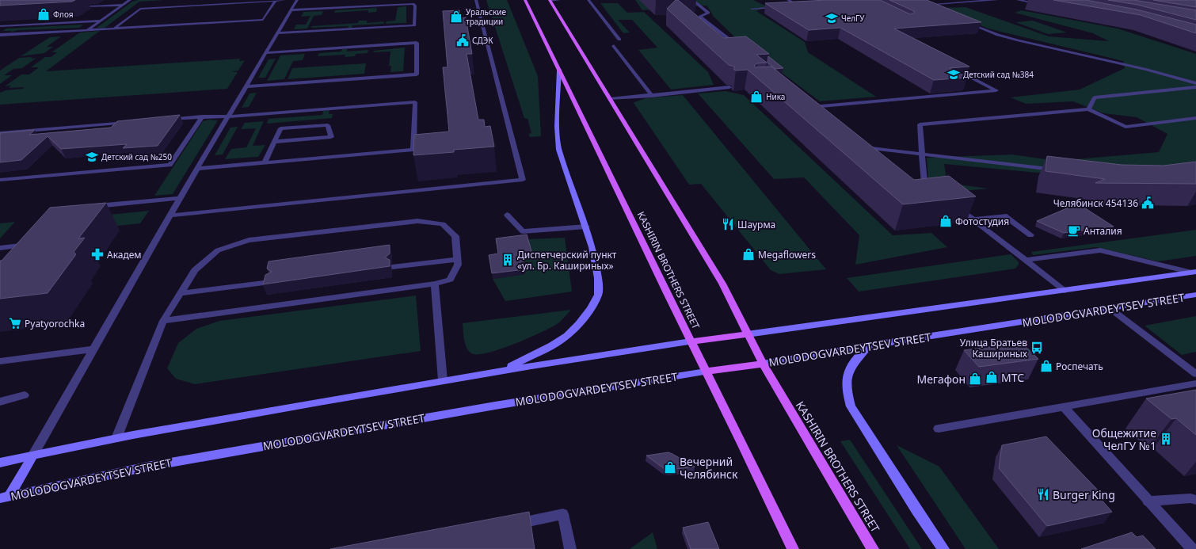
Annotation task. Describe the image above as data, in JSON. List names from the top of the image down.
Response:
{
  "streets": {
    "main road": ["KASHIRIN BROTHERS STREET", "MOLODOGVARDEYTSEV STREET"]
  },
  "crossings": [
    ["KASHIRIN BROTHERS STREET", "MOLODOGVARDEYTSEV STREET"]
  ],
  "places": {
    "shop": [
      "Флоя",
      "Уральские традиции",
      "Ника",
      "Фотостудия",
      "Megaflowers",
      "Роспечать",
      "МТС",
      "Мегафон",
      "Вечерний Челябинск"
    ],
    "school or university": ["ЧелГУ", "Детский сад №384", "Детский сад №250"],
    "public building": ["СДЭК", "Челябинск 454136"],
    "restaurant": ["Шаурма", "Burger King"],
    "cafe": ["Анталия"],
    "pharmacy": ["Академ"],
    "building": ["Диспетчерский пункт «ул. Бр. Кашириных»", "Общежитие ЧелГУ №1"],
    "supermarket": ["Pyatyorochka"],
    "bus stop": ["Улица Братьев Кашириных"]
  }
}
